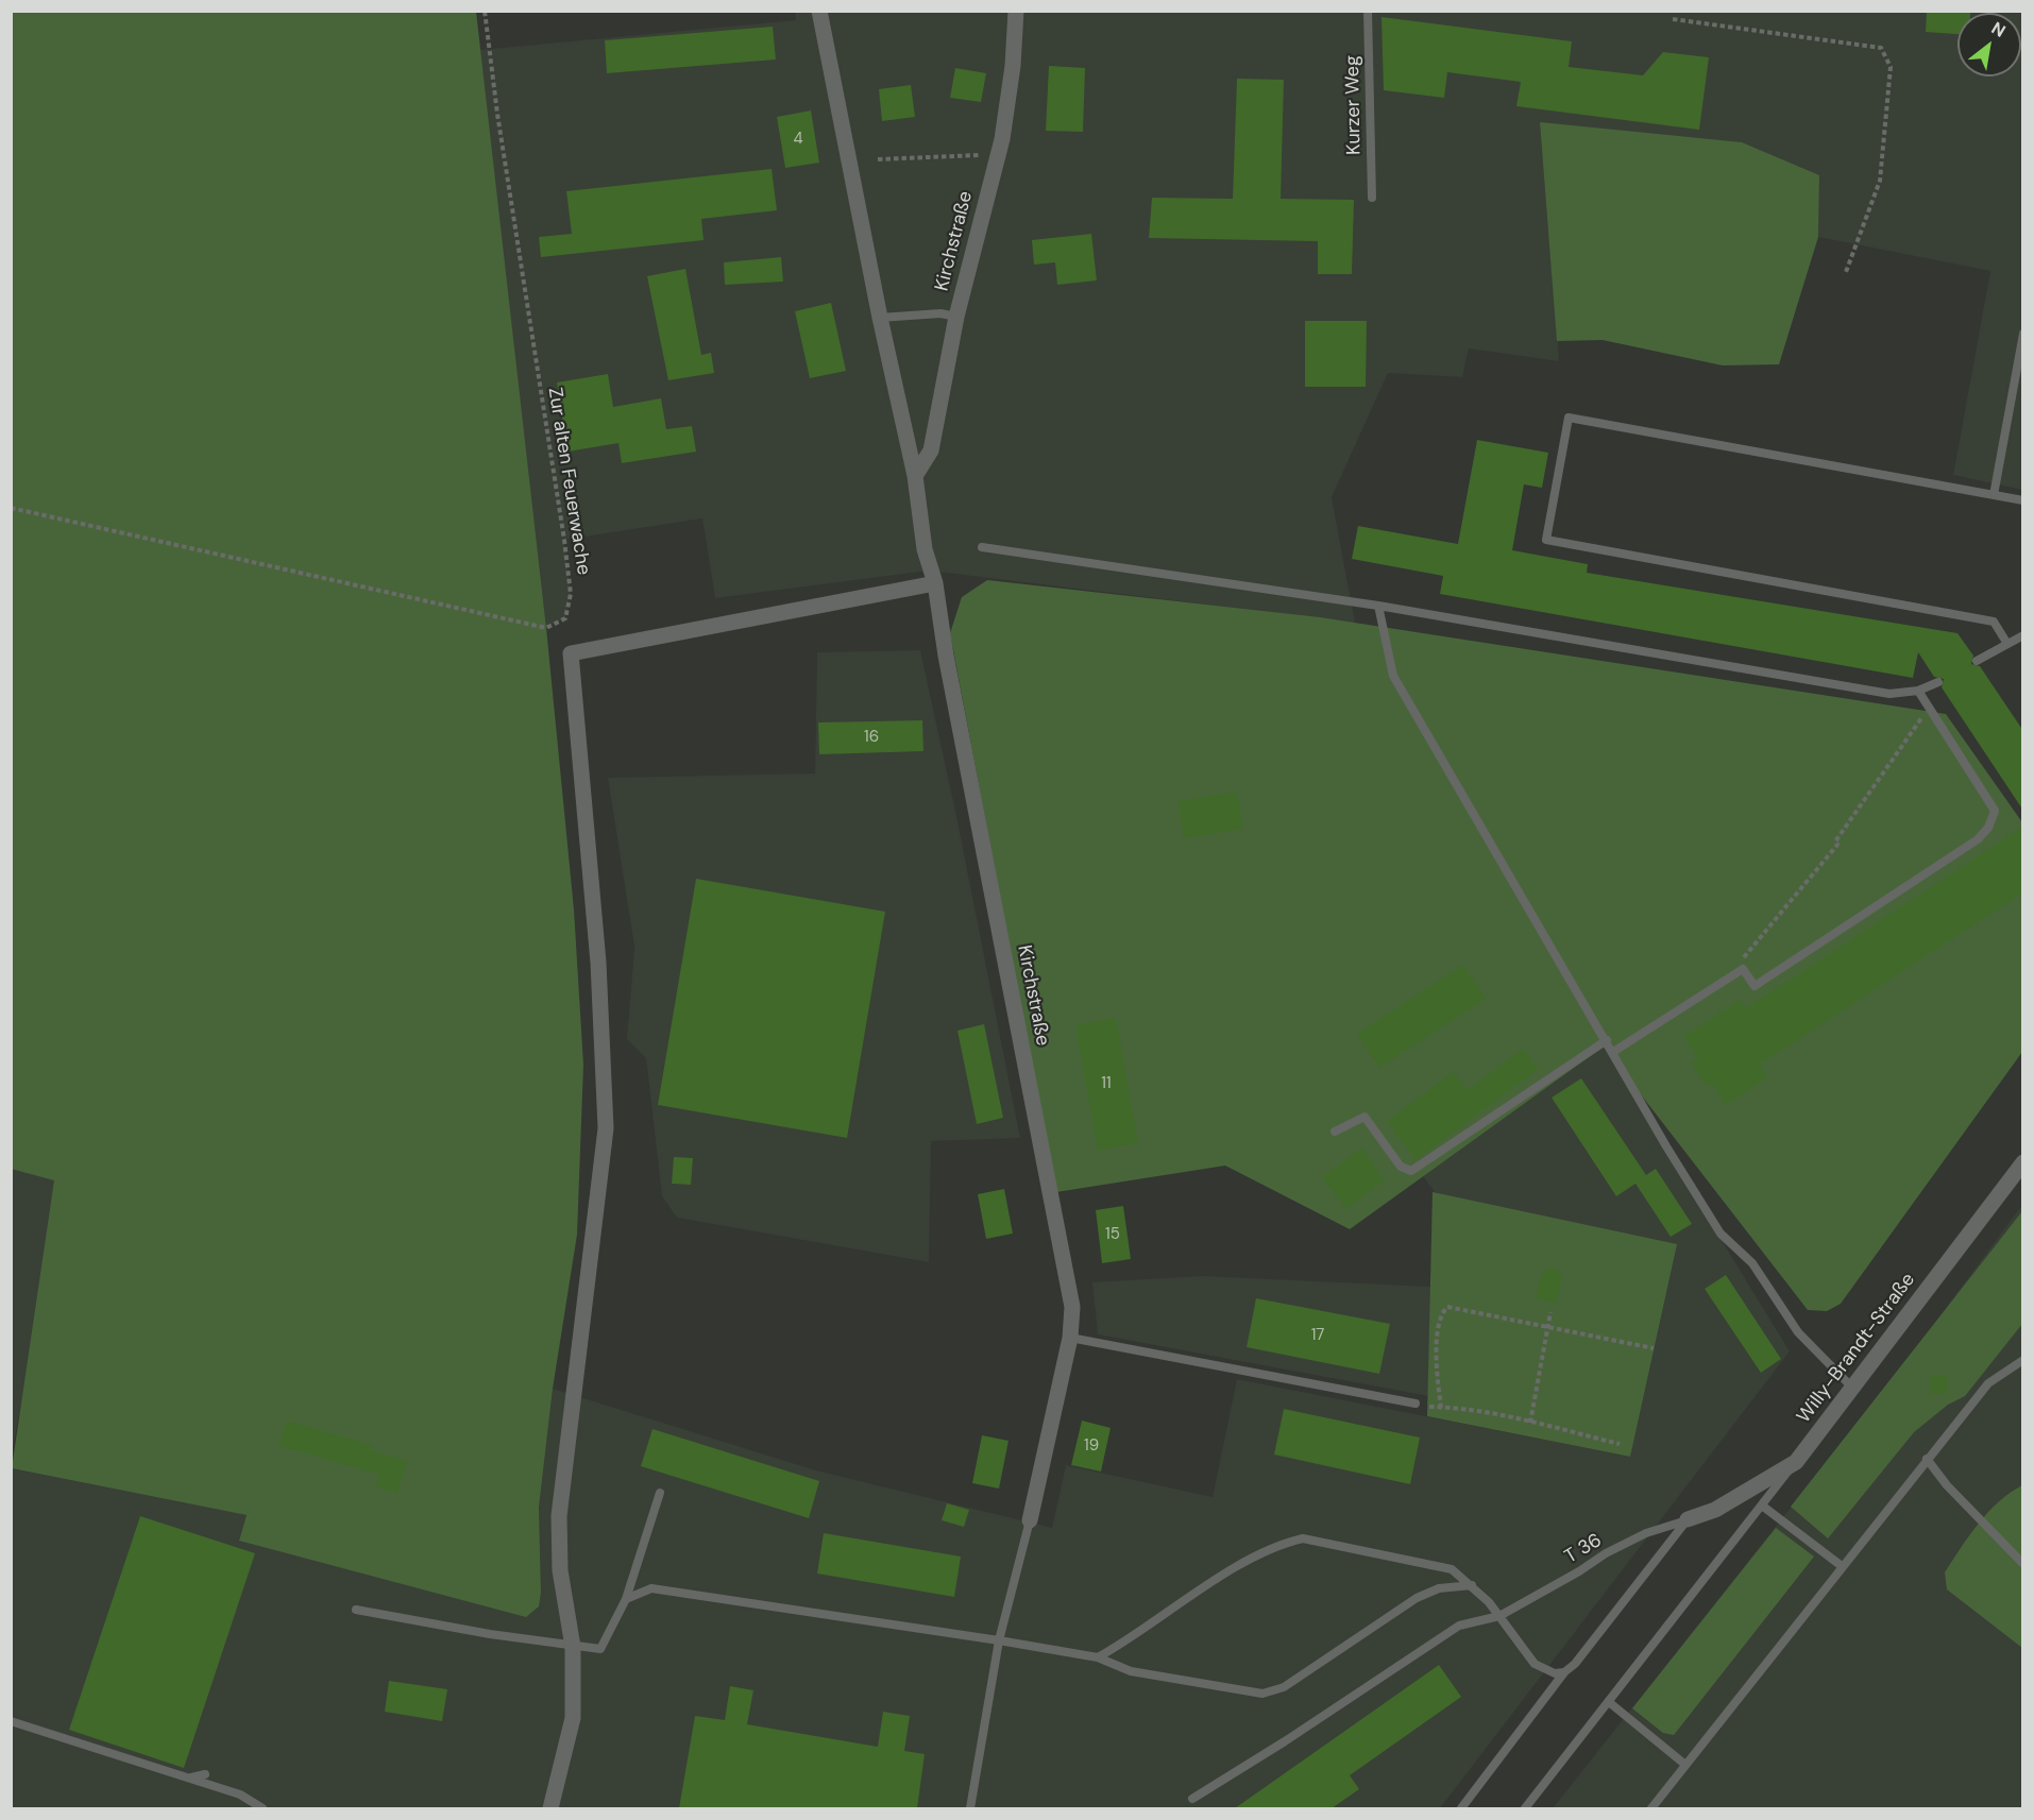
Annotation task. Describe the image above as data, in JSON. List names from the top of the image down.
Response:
{
  "streets": {
    "street": ["Kirchstraße", "Willy-Brandt-Straße"],
    "lane": ["Kurzer Weg", "T 36"],
    "path": ["Zur alten Feuerwache"]
  },
  "crossings": [
    ["Willy-Brandt-Straße", "T 36"]
  ],
  "house_numbers": [
    "4",
    "16",
    "11",
    "15",
    "17",
    "19"
  ],
  "north": "top right"
}
